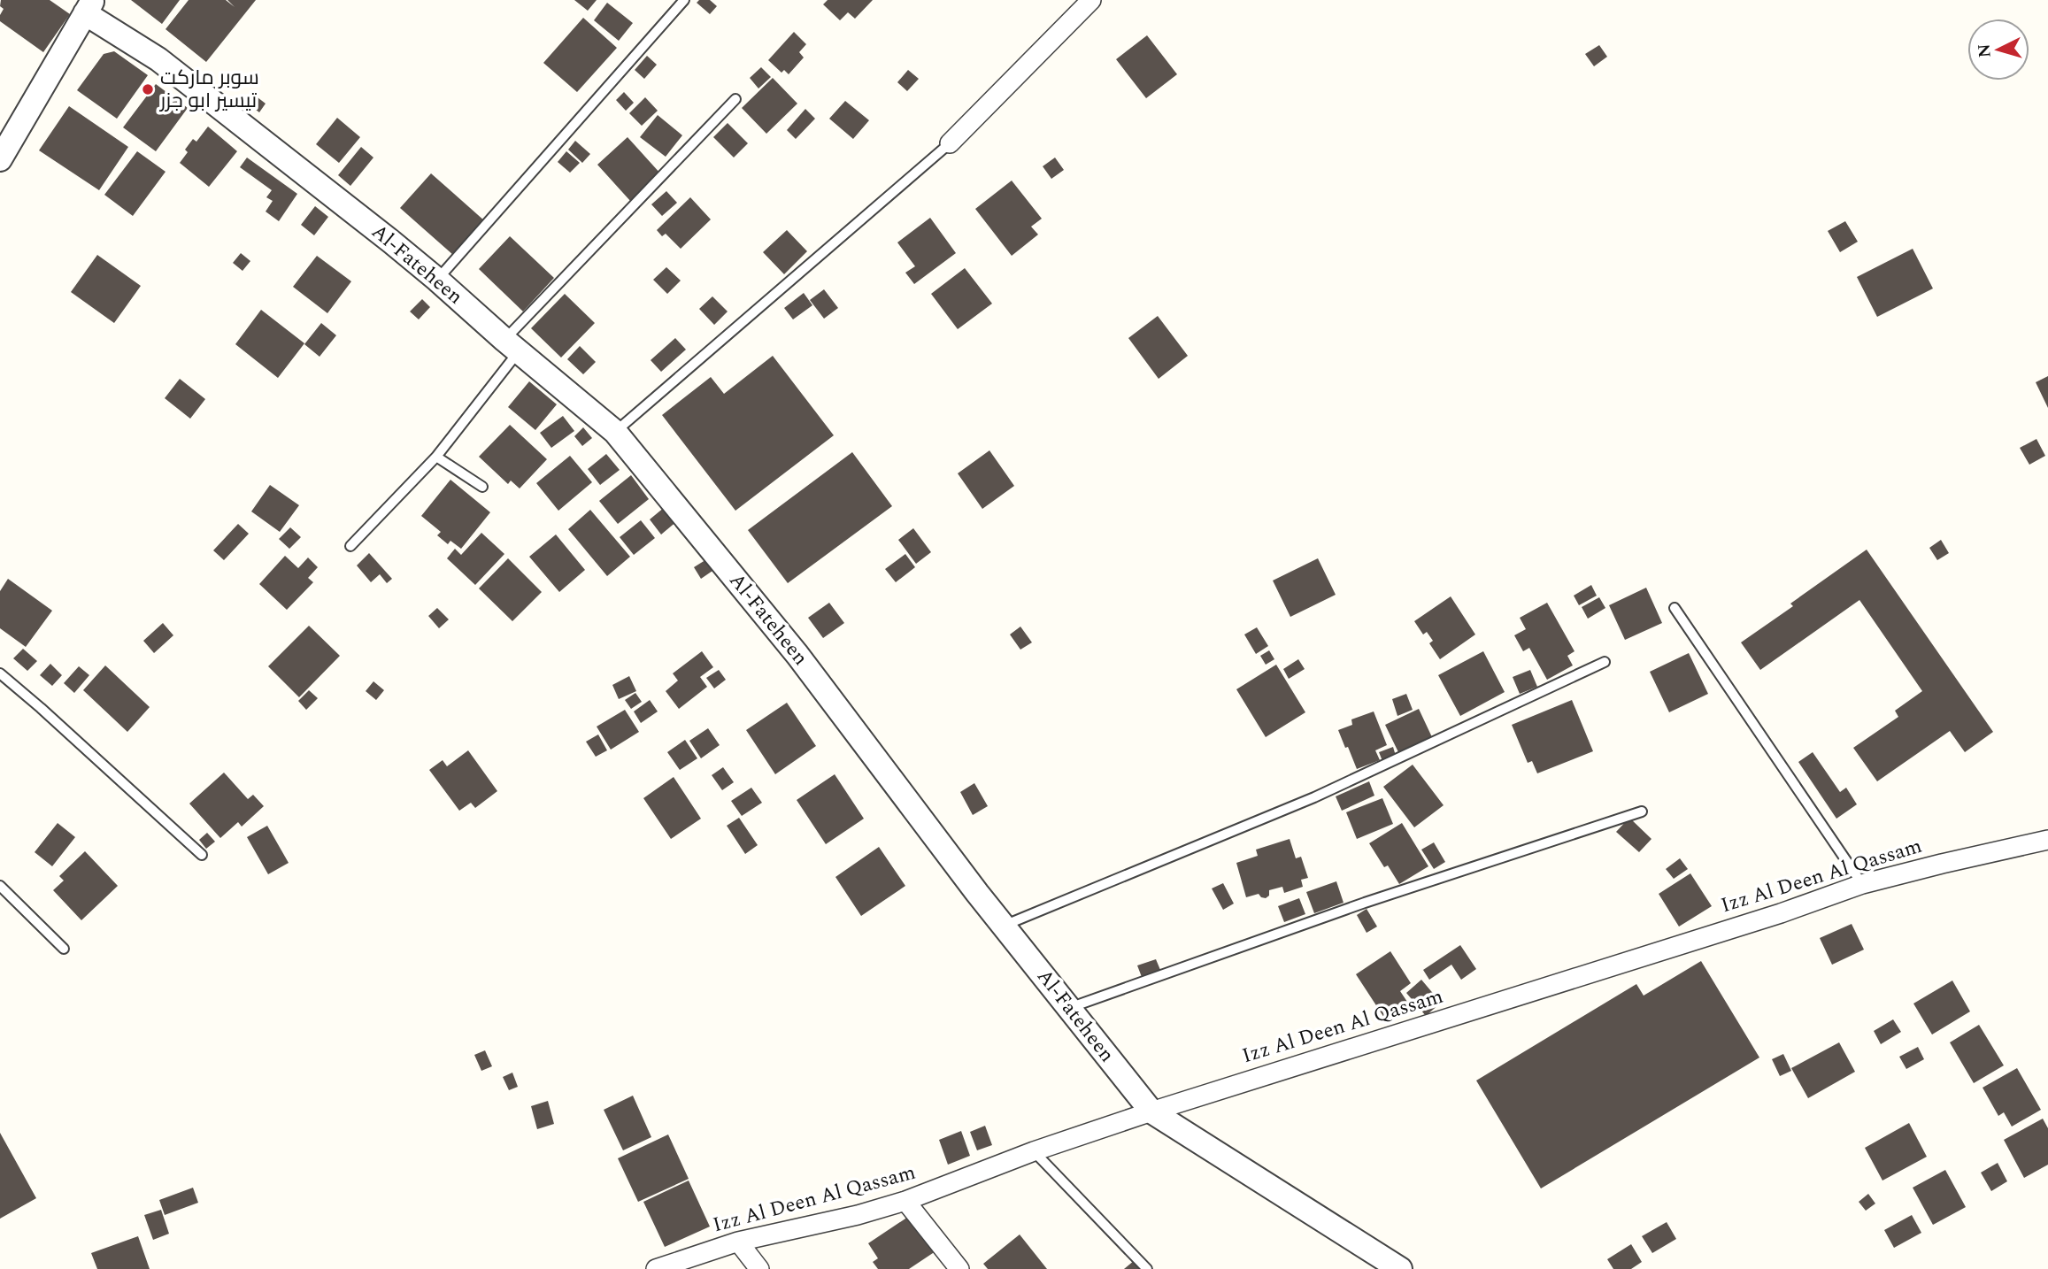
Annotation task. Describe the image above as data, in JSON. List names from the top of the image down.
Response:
{
  "streets": {
    "street": ["Al-Fateheen", "Izz Al Deen Al Qassam"]
  },
  "crossings": [
    ["Al-Fateheen", "Izz Al Deen Al Qassam"]
  ],
  "places": ["سوبر ماركت تيسير ابو جزر"],
  "north": "left"
}
